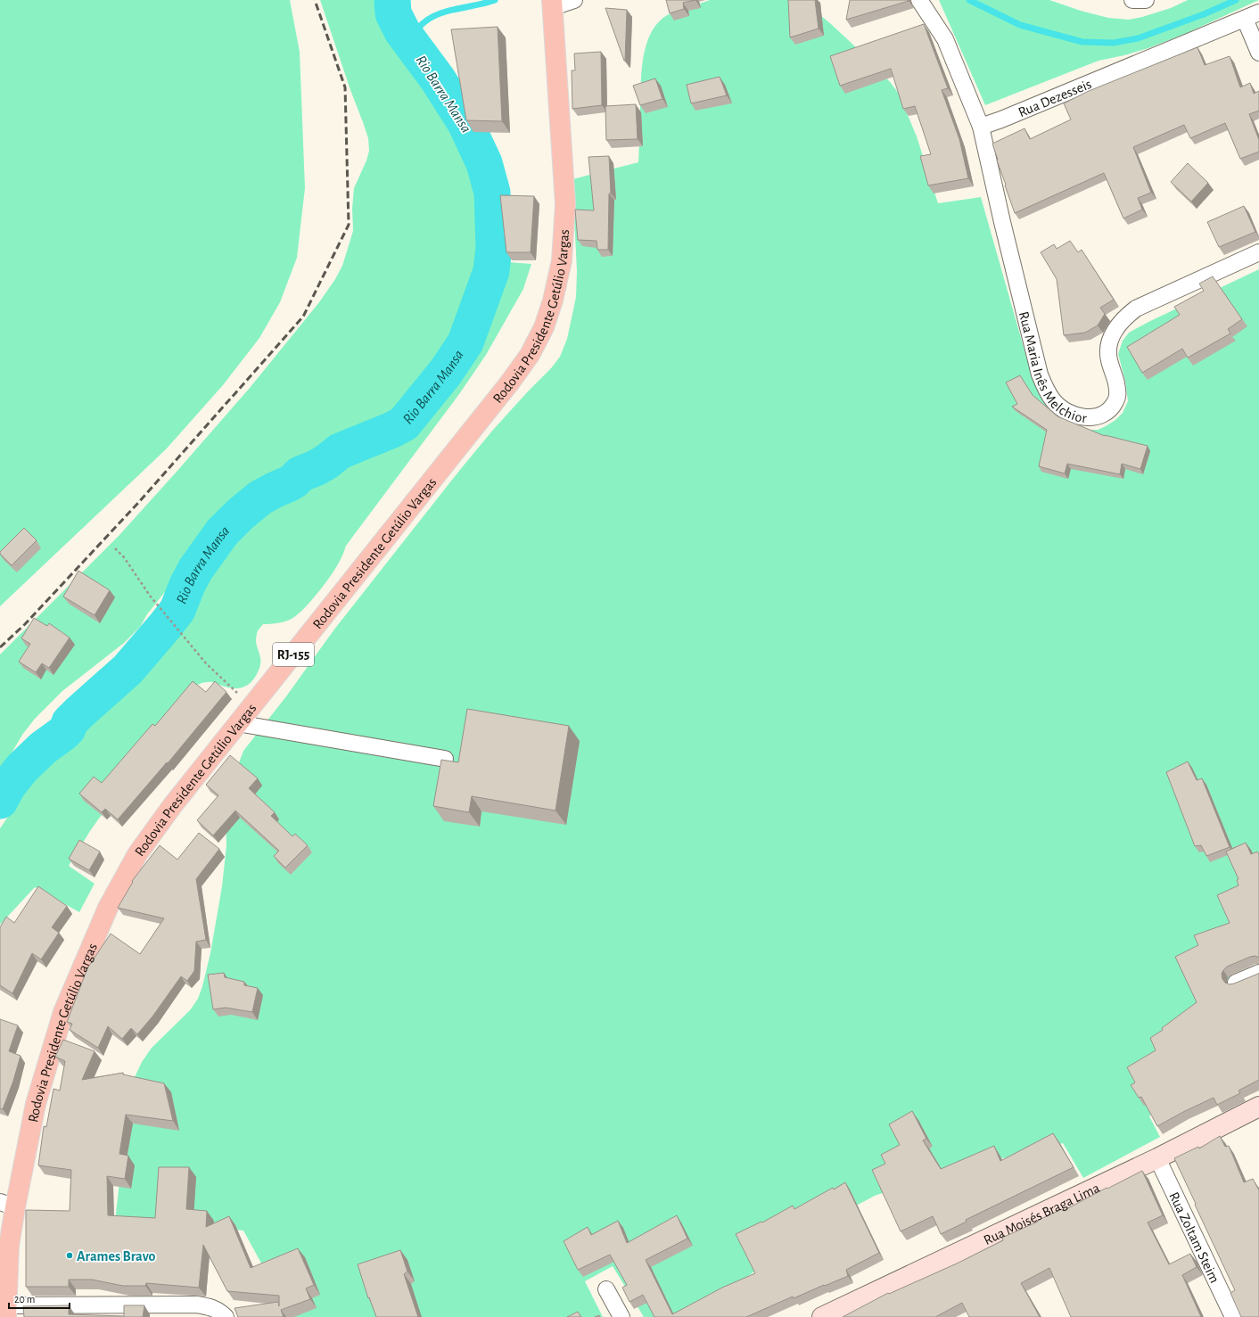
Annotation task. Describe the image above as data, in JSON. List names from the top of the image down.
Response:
{
  "streets": {
    "main road": ["Rodovia Presidente Getúlio Vargas", "RJ-155"],
    "street": [
      "Rua Dezesseis",
      "Rua Maria Inês Melchior",
      "Rua Moisés Braga Lima",
      "Rua Zoltam Steim"
    ]
  },
  "crossings": [
    ["Rua Dezesseis", "Rua Maria Inês Melchior"],
    ["Rua Moisés Braga Lima", "Rua Zoltam Steim"]
  ],
  "water": ["Rio Barra Mansa"],
  "places": ["Arames Bravo"],
  "scale_bar": "20 m"
}
